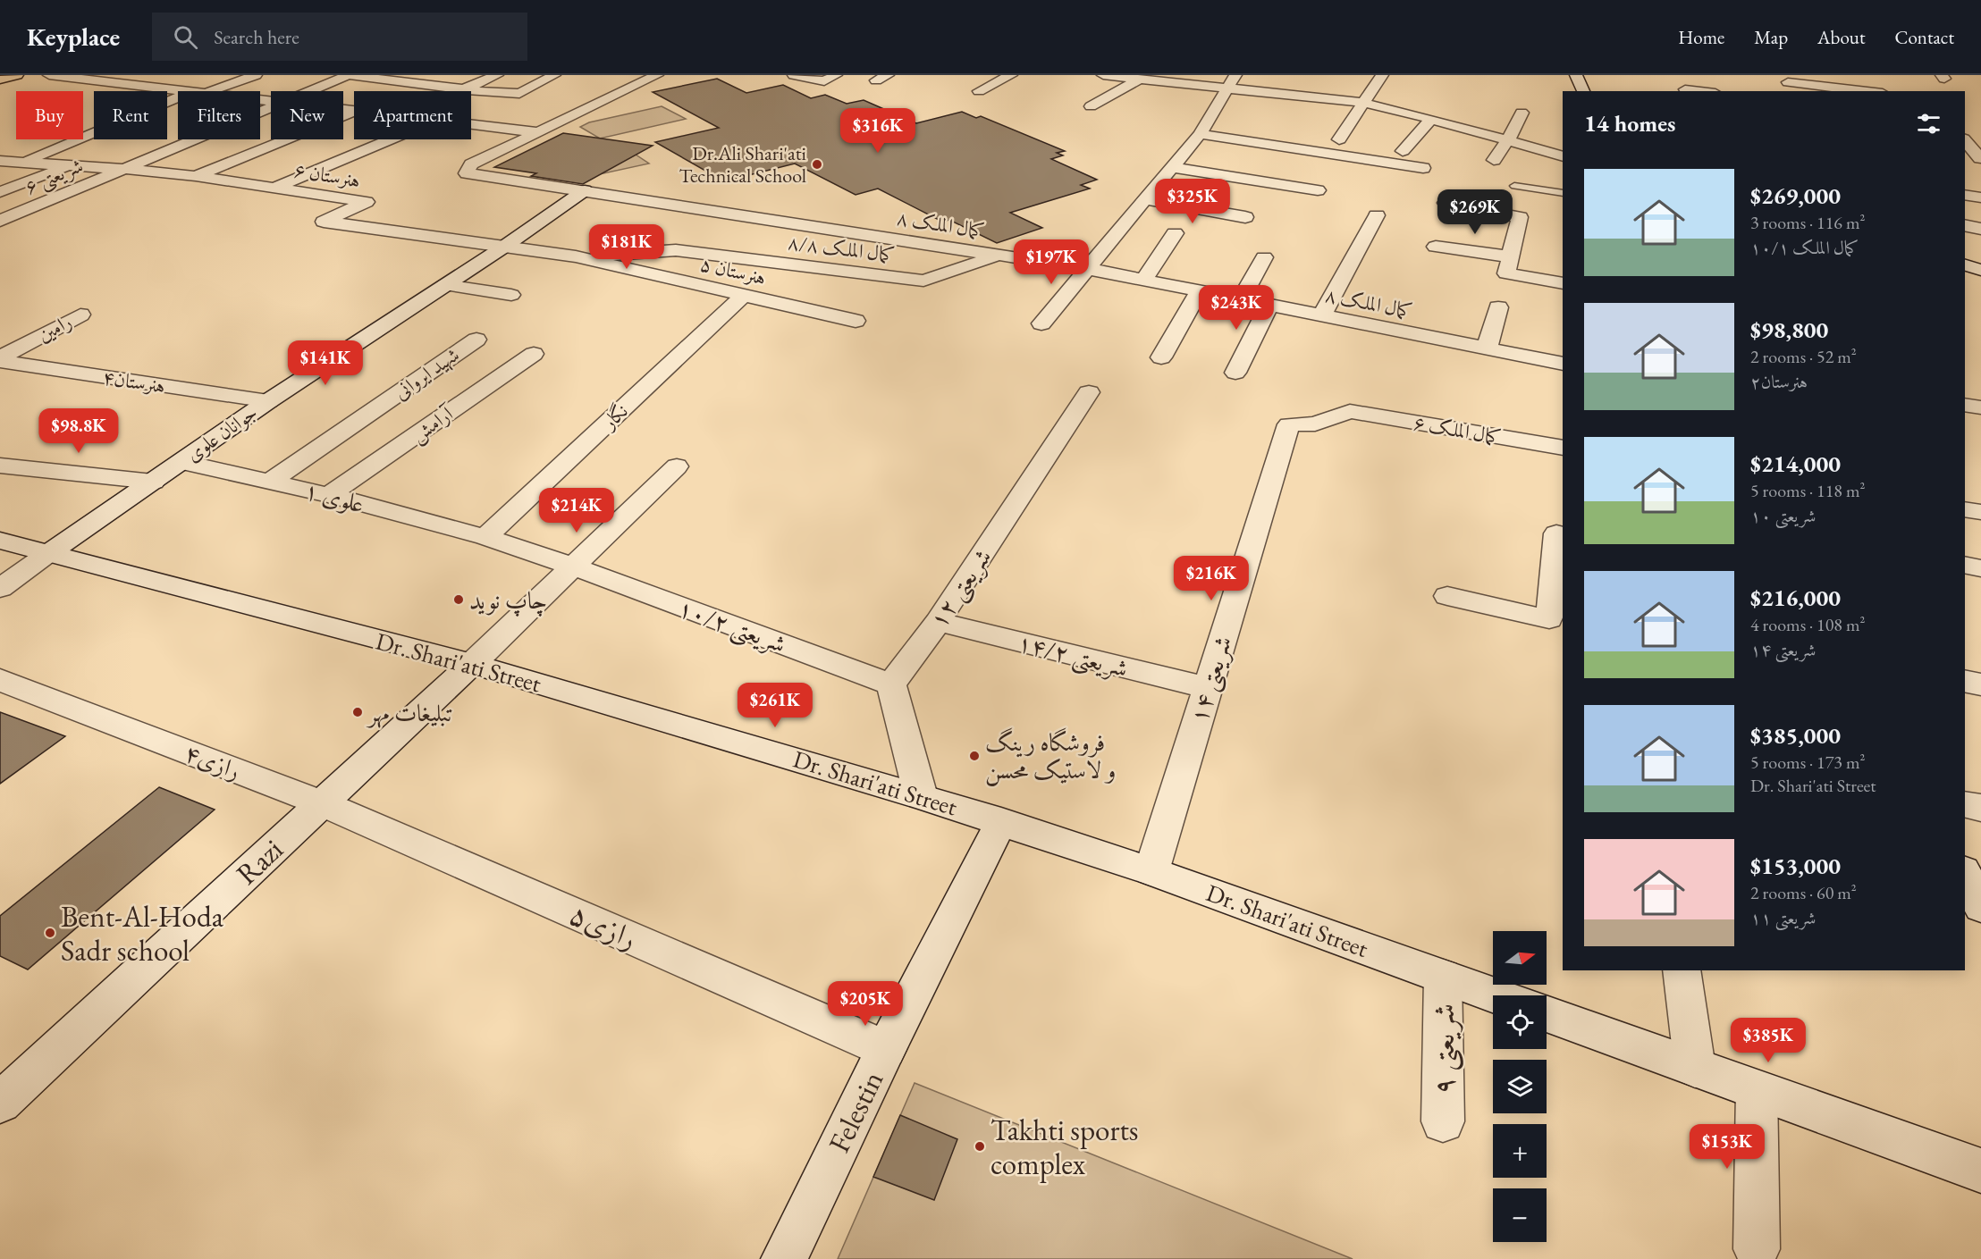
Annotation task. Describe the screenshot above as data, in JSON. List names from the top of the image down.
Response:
{
  "streets": {
    "street": [
      "هنرستان ۶",
      "شریعتی ۶",
      "کمال الملک ۸",
      "کمال الملک ۸/۸",
      "هنرستان ۵",
      "رامین",
      "شهید ایروانی",
      "هنرستان۴",
      "نگار",
      "آرامش",
      "کمال الملک ۶",
      "جوانان علوی",
      "علوی ۱",
      "شریعتی ۱۲",
      "شریعتی ۱۰/۲",
      "شریعتی ۱۴/۲",
      "Dr. Shari'ati Street",
      "شریعتی ۱۴",
      "رازی۴",
      "Razi",
      "رازی۵",
      "شریعتی ۹",
      "Felestin"
    ]
  },
  "crossings": [
    ["هنرستان ۶", "شریعتی ۶"],
    ["هنرستان ۶", "هنرستان ۵"],
    ["هنرستان ۶", "جوانان علوی"],
    ["کمال الملک ۸", "کمال الملک ۸/۸"],
    ["کمال الملک ۸", "جوانان علوی"],
    ["کمال الملک ۸/۸", "هنرستان ۵"],
    ["هنرستان ۵", "نگار"],
    ["هنرستان ۵", "جوانان علوی"],
    ["رامین", "هنرستان۴"],
    ["شهید ایروانی", "علوی ۱"],
    ["هنرستان۴", "جوانان علوی"],
    ["نگار", "علوی ۱"],
    ["آرامش", "علوی ۱"],
    ["کمال الملک ۶", "شریعتی ۱۴"],
    ["جوانان علوی", "علوی ۱"],
    ["جوانان علوی", "Dr. Shari'ati Street"],
    ["علوی ۱", "شریعتی ۱۰/۲"],
    ["علوی ۱", "Razi"],
    ["شریعتی ۱۲", "شریعتی ۱۰/۲"],
    ["شریعتی ۱۲", "شریعتی ۱۴/۲"],
    ["شریعتی ۱۰/۲", "Razi"],
    ["شریعتی ۱۴/۲", "شریعتی ۱۴"],
    ["Dr. Shari'ati Street", "شریعتی ۱۴"],
    ["Dr. Shari'ati Street", "Razi"],
    ["Dr. Shari'ati Street", "شریعتی ۹"],
    ["Dr. Shari'ati Street", "Felestin"],
    ["رازی۴", "Razi"],
    ["رازی۴", "رازی۵"],
    ["Razi", "رازی۵"],
    ["رازی۵", "Felestin"]
  ],
  "places": [
    "Dr.Ali Shari'ati Technical School",
    "چاپ نوید",
    "تبلیغات مهر",
    "فروشگاه رینگ و لاستیک محسن",
    "Bent-Al-Hoda Sadr school",
    "Takhti sports complex"
  ],
  "north": "right",
  "page": {
    "header": "Keyplace",
    "search": "Search here",
    "nav": [
      "Home",
      "Map",
      "About",
      "Contact"
    ],
    "chip": [
      "Buy",
      "Rent",
      "Filters",
      "New",
      "Apartment"
    ],
    "heading": "14 homes",
    "price": [
      "$316K",
      "$325K",
      "$269K",
      "$181K",
      "$197K",
      "$243K",
      "$141K",
      "$98.8K",
      "$214K",
      "$216K",
      "$261K",
      "$205K",
      "$385K",
      "$153K"
    ],
    "list": [
      {
        "name": "$269,000",
        "note": "3 rooms · 116 m² · کمال الملک ۱۰/۱"
      },
      {
        "name": "$98,800",
        "note": "2 rooms · 52 m² · هنرستان۲"
      },
      {
        "name": "$214,000",
        "note": "5 rooms · 118 m² · شریعتی ۱۰"
      },
      {
        "name": "$216,000",
        "note": "4 rooms · 108 m² · شریعتی ۱۴"
      },
      {
        "name": "$385,000",
        "note": "5 rooms · 173 m² · Dr. Shari'ati Street"
      },
      {
        "name": "$153,000",
        "note": "2 rooms · 60 m² · شریعتی ۱۱"
      }
    ],
    "map_buttons": ["+", "−"]
  }
}
